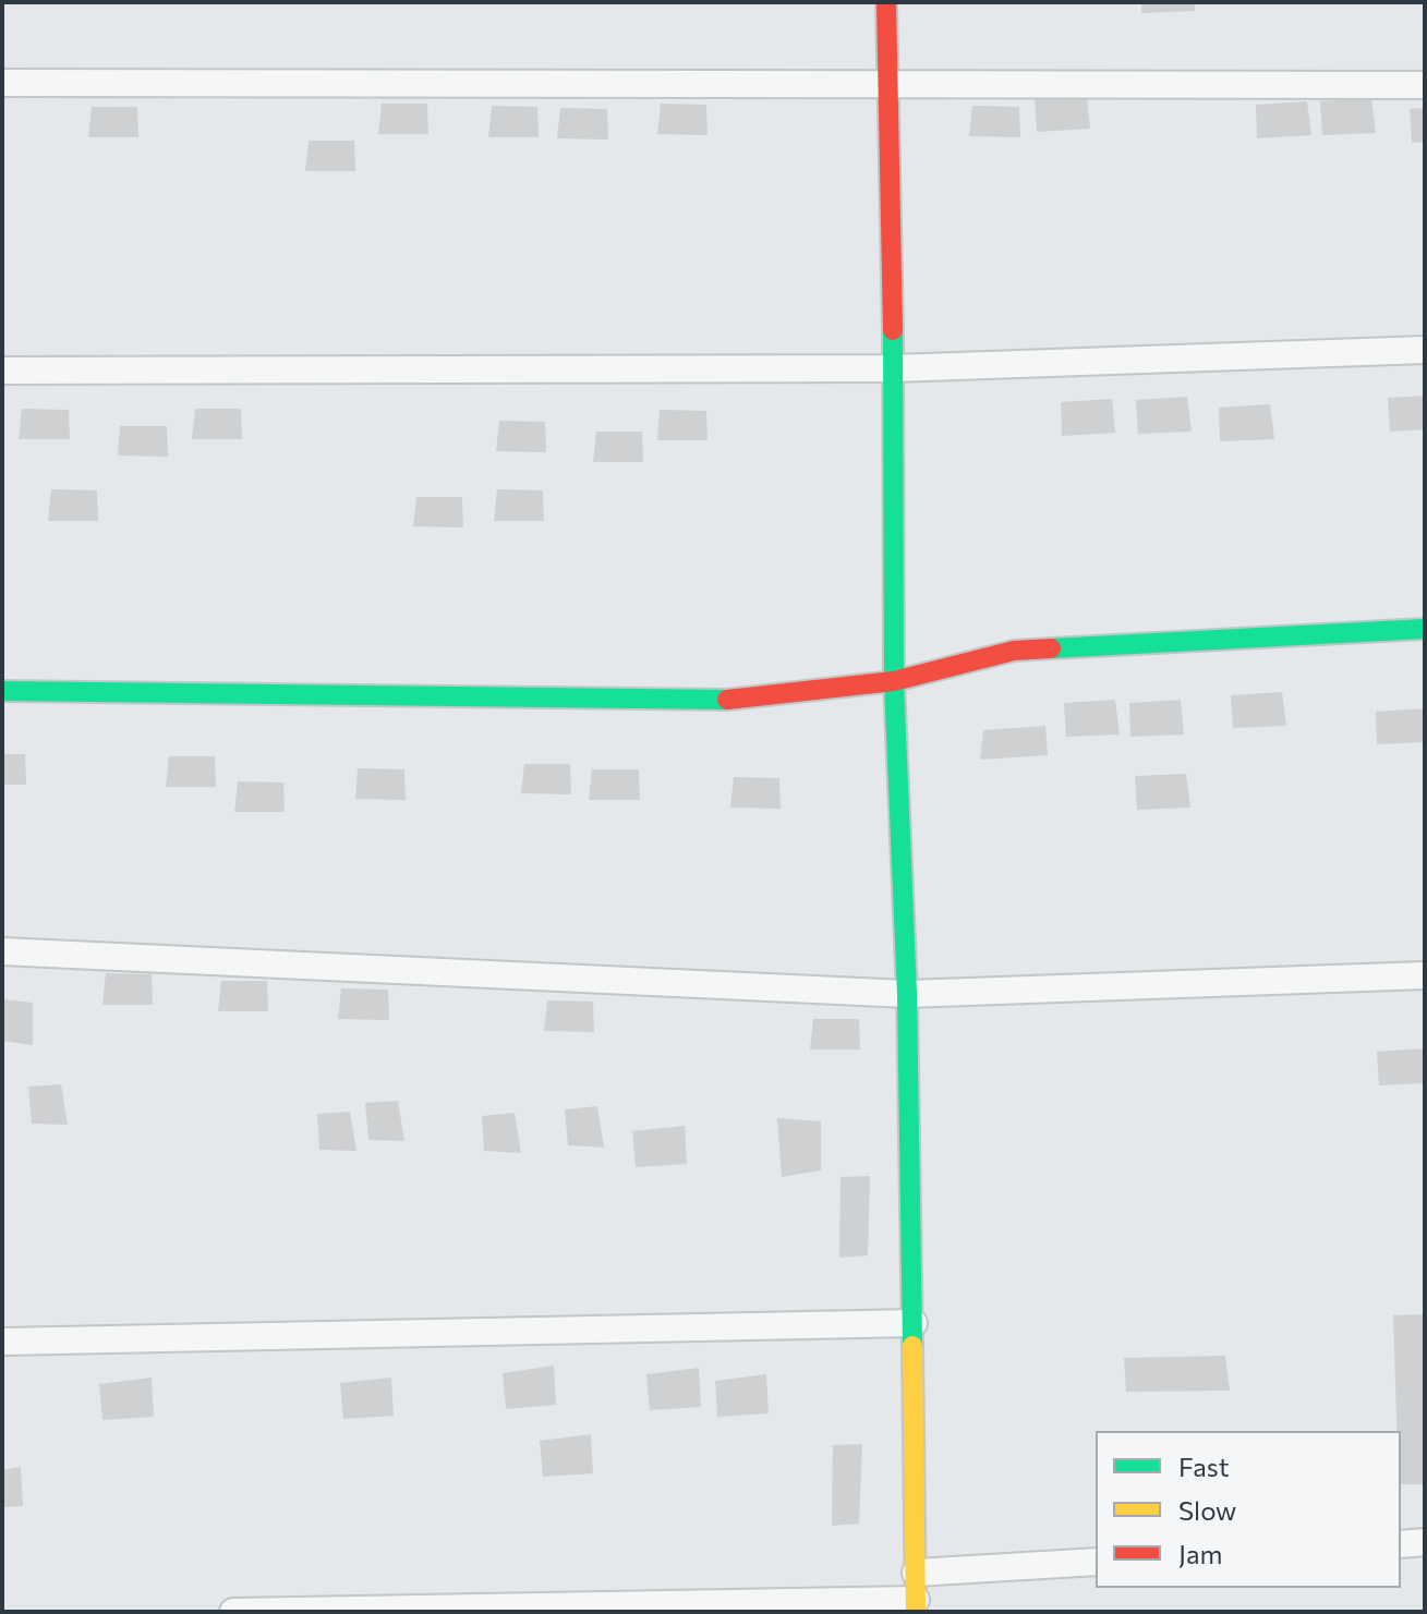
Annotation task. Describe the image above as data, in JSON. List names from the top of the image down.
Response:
{
  "legend": ["Fast", "Slow", "Jam"]
}
